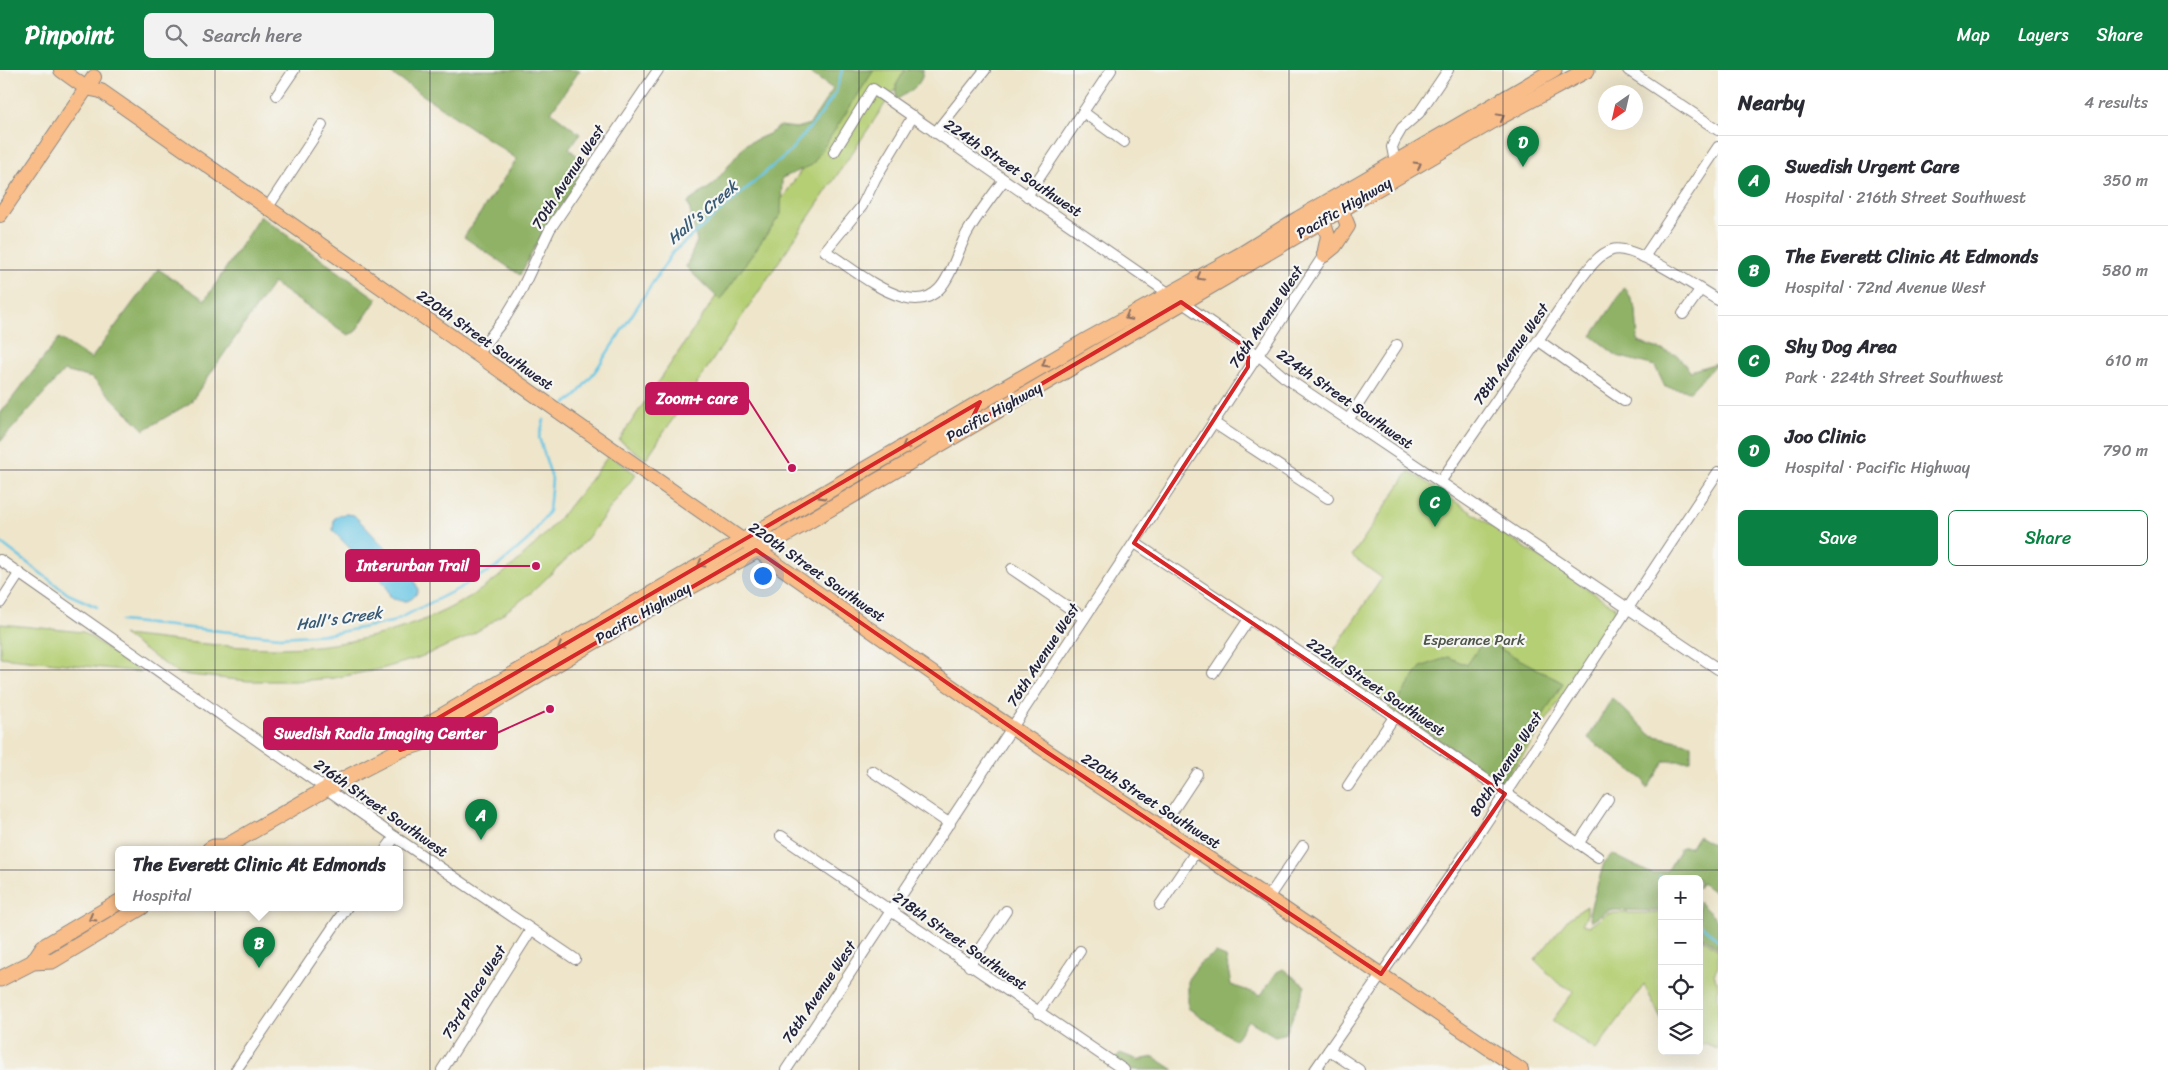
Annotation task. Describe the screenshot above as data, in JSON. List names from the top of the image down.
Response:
{
  "streets": {
    "highway": ["Pacific Highway"],
    "main road": ["220th Street Southwest"],
    "street": [
      "224th Street Southwest",
      "70th Avenue West",
      "76th Avenue West",
      "78th Avenue West",
      "222nd Street Southwest",
      "80th Avenue West",
      "216th Street Southwest",
      "218th Street Southwest",
      "73rd Place West"
    ]
  },
  "crossings": [
    ["224th Street Southwest", "Pacific Highway"],
    ["224th Street Southwest", "76th Avenue West"],
    ["224th Street Southwest", "78th Avenue West"],
    ["224th Street Southwest", "80th Avenue West"],
    ["70th Avenue West", "220th Street Southwest"],
    ["Pacific Highway", "220th Street Southwest"],
    ["Pacific Highway", "216th Street Southwest"],
    ["76th Avenue West", "220th Street Southwest"],
    ["76th Avenue West", "222nd Street Southwest"],
    ["76th Avenue West", "218th Street Southwest"],
    ["220th Street Southwest", "80th Avenue West"],
    ["222nd Street Southwest", "80th Avenue West"],
    ["216th Street Southwest", "73rd Place West"]
  ],
  "water": ["Hall's Creek"],
  "parks": ["Esperance Park"],
  "places": ["Zoom+ care", "Interurban Trail", "Swedish Radia Imaging Center"],
  "north": "bottom left",
  "page": {
    "header": "Pinpoint",
    "search": "Search here",
    "nav": ["Map", "Layers", "Share"],
    "heading": ["Nearby", "4 results"],
    "pins": [
      "D",
      "C",
      "A",
      "B"
    ],
    "list": [
      {
        "mark": "A",
        "name": "Swedish Urgent Care",
        "note": "Hospital · 216th Street Southwest",
        "value": "350 m"
      },
      {
        "mark": "B",
        "name": "The Everett Clinic At Edmonds",
        "note": "Hospital · 72nd Avenue West",
        "value": "580 m"
      },
      {
        "mark": "C",
        "name": "Shy Dog Area",
        "note": "Park · 224th Street Southwest",
        "value": "610 m"
      },
      {
        "mark": "D",
        "name": "Joo Clinic",
        "note": "Hospital · Pacific Highway",
        "value": "790 m"
      }
    ],
    "buttons": ["Save", "Share"],
    "popup": ["The Everett Clinic At Edmonds", "Hospital"],
    "map_buttons": ["+", "−"]
  }
}
